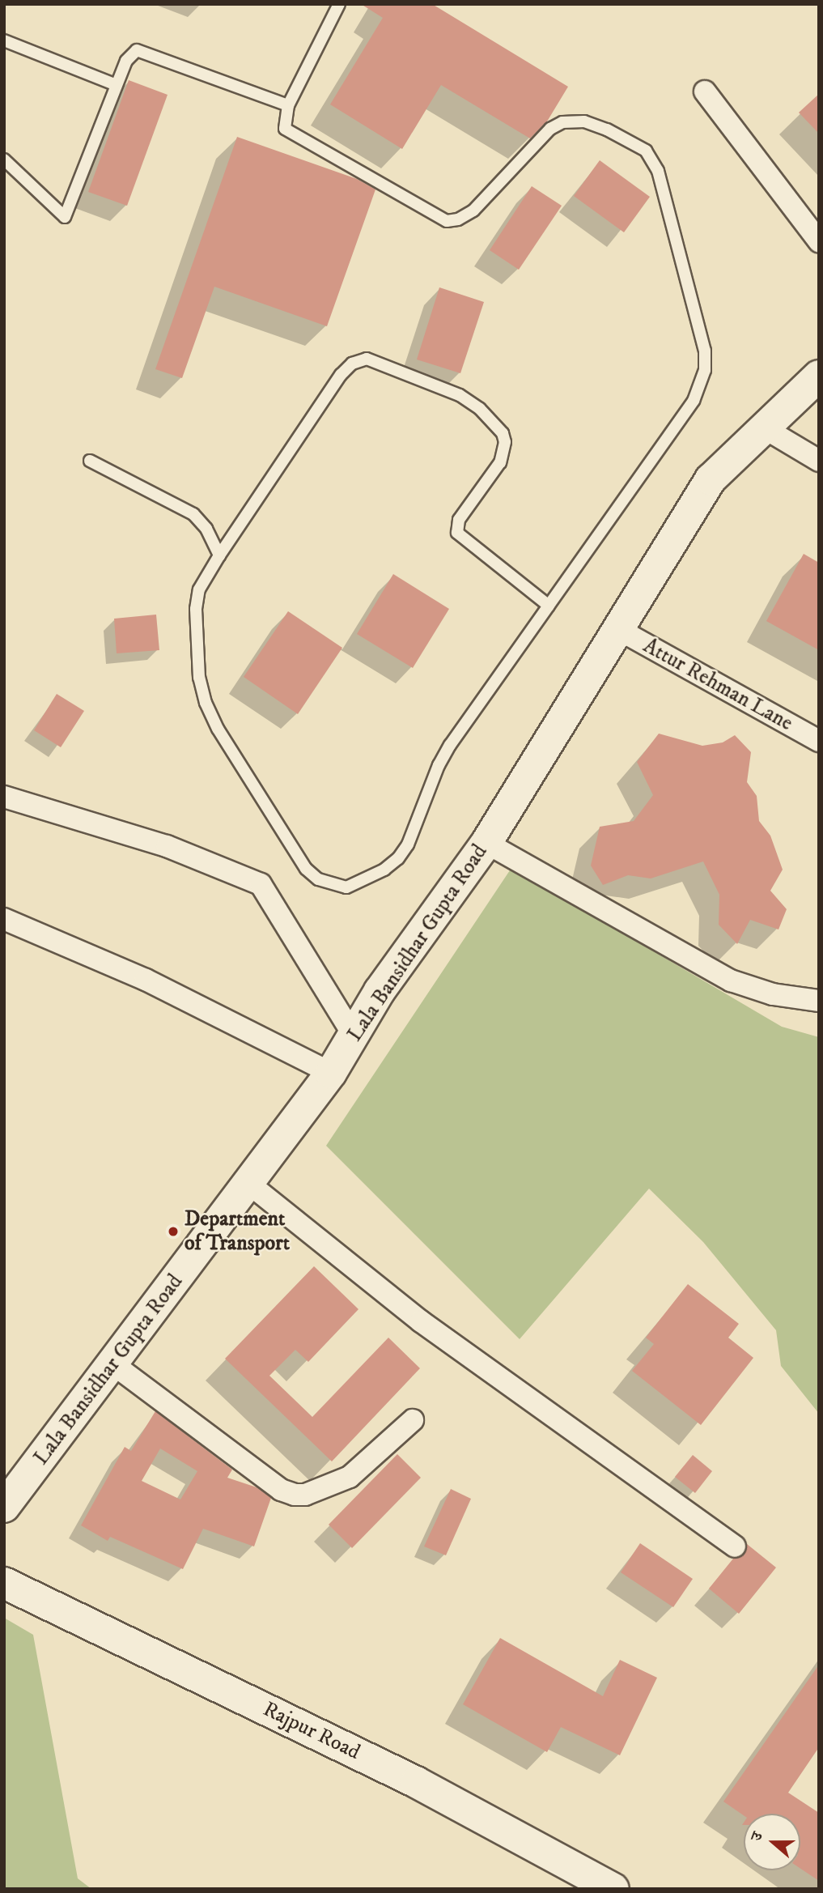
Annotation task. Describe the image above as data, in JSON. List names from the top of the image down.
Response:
{
  "streets": {
    "street": ["Attur Rehman Lane", "Lala Bansidhar Gupta Road", "Rajpur Road"]
  },
  "crossings": [
    ["Attur Rehman Lane", "Lala Bansidhar Gupta Road"]
  ],
  "places": ["Department of Transport"],
  "north": "left"
}
